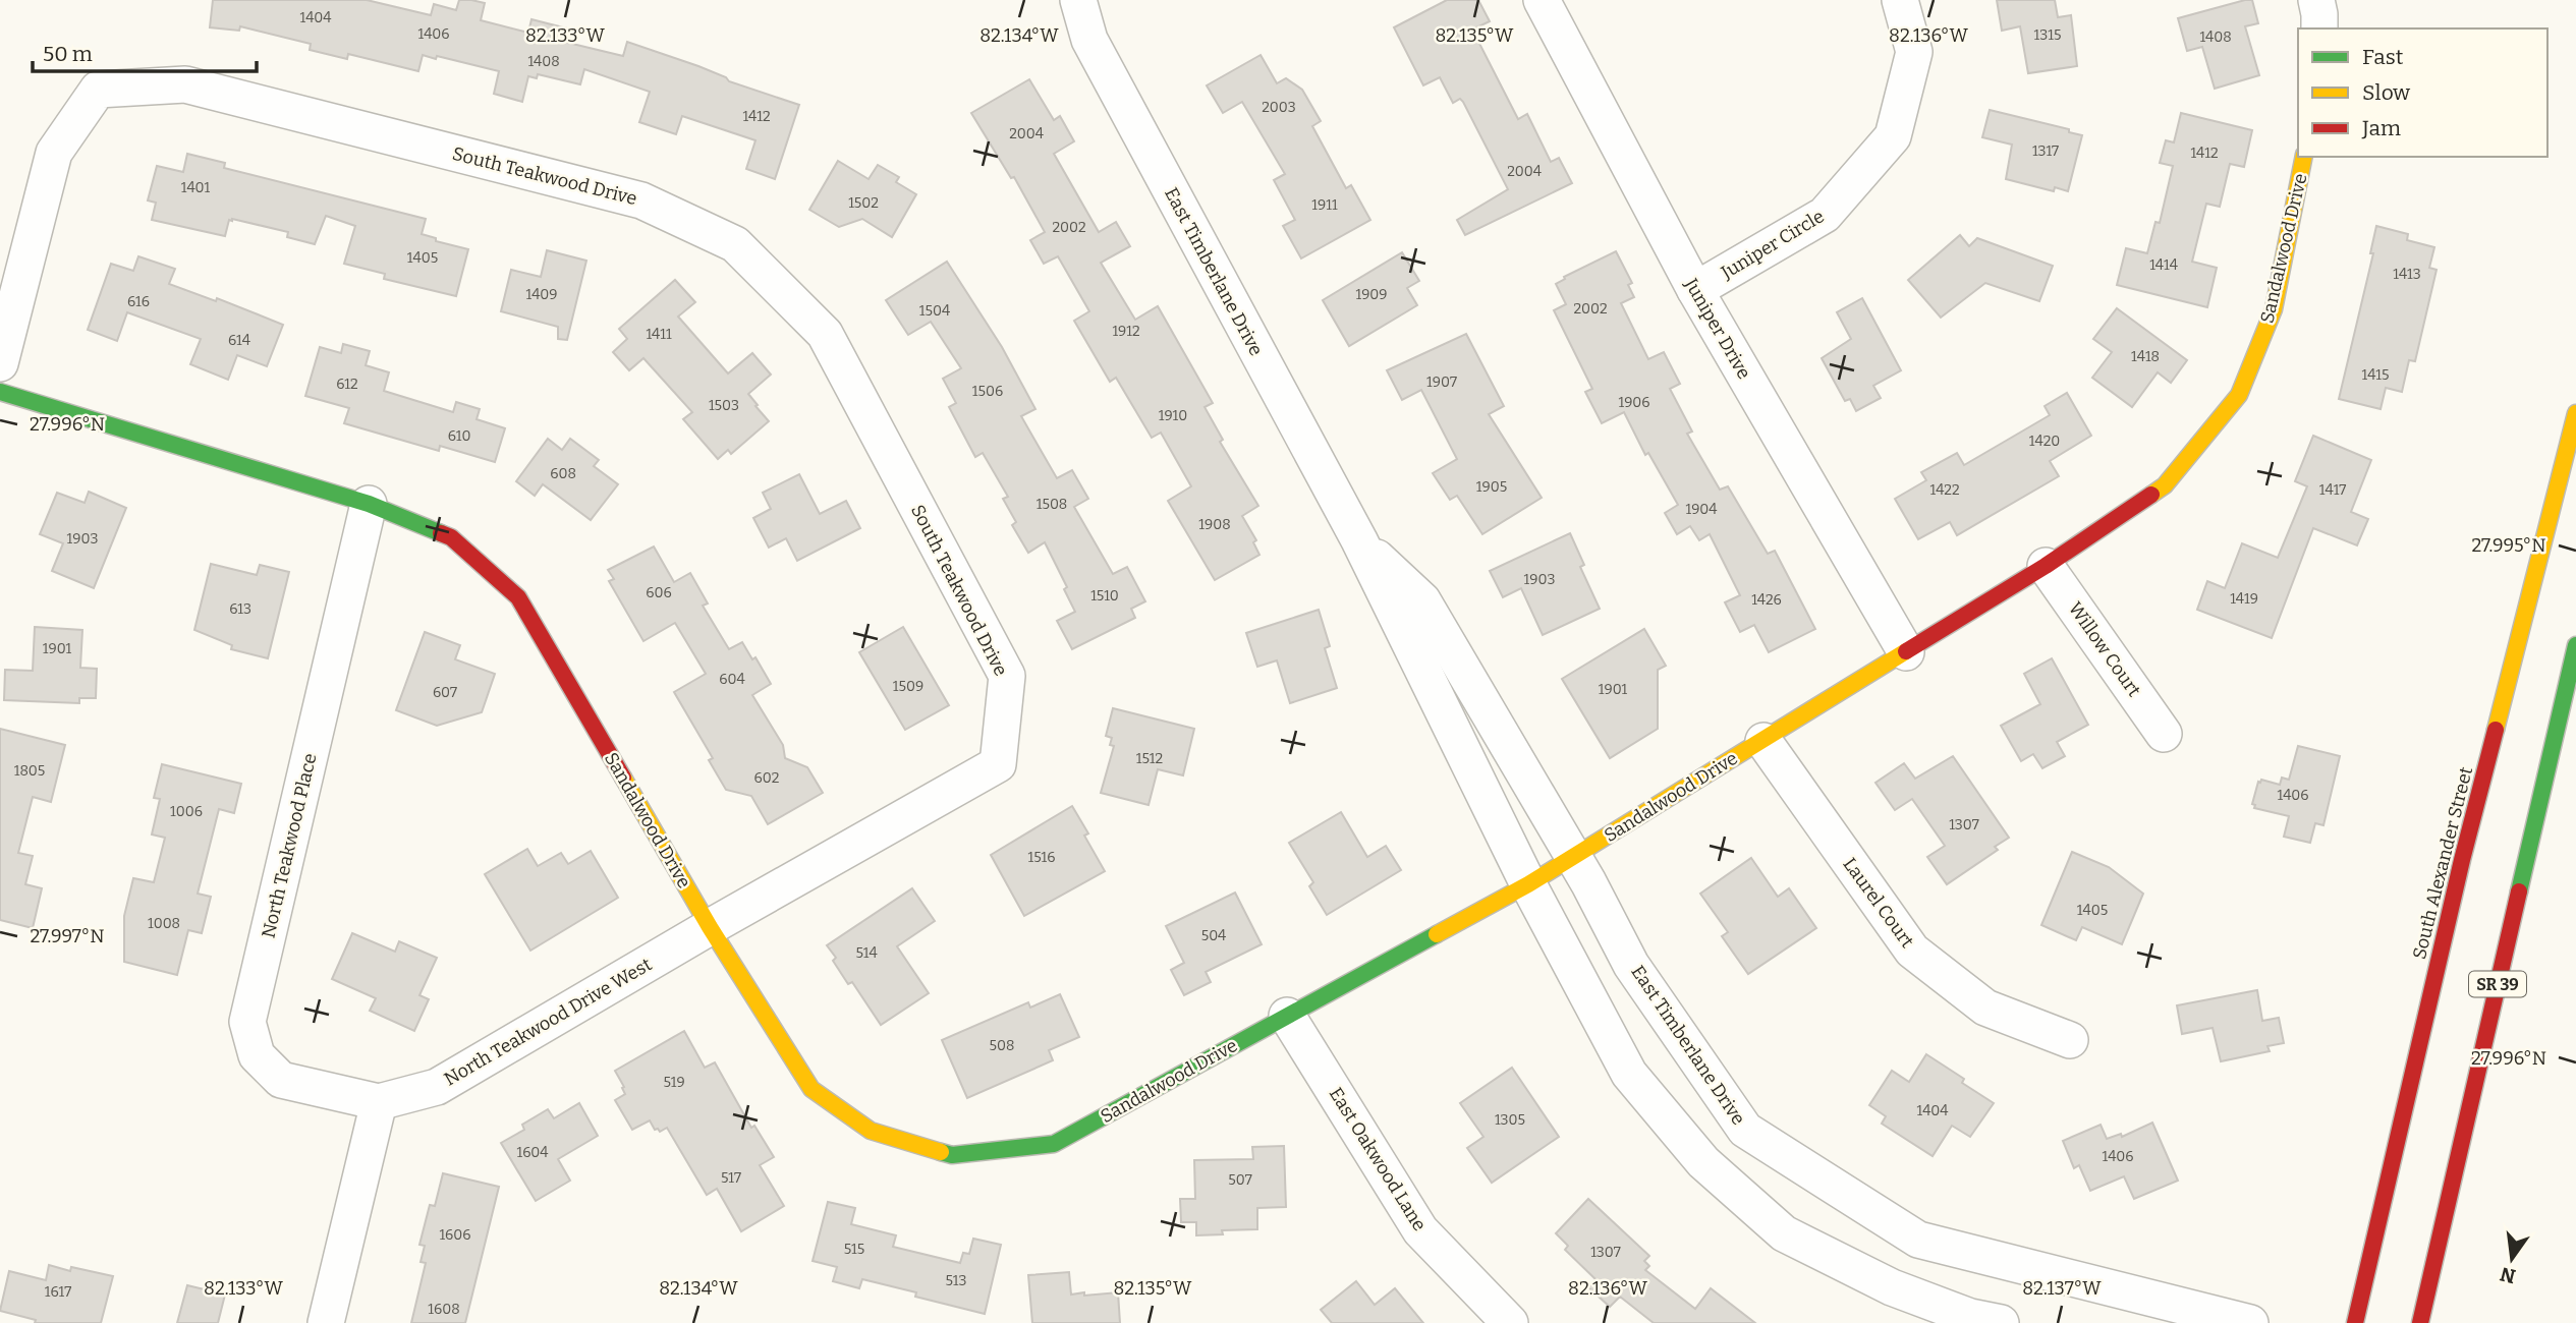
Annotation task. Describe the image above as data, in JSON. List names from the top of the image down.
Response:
{
  "streets": {
    "street": [
      "South Teakwood Drive",
      "Juniper Circle",
      "Sandalwood Drive",
      "East Timberlane Drive",
      "Juniper Drive",
      "Willow Court",
      "North Teakwood Place",
      "South Alexander Street",
      "Laurel Court",
      "SR 39",
      "North Teakwood Drive West",
      "East Oakwood Lane"
    ]
  },
  "crossings": [
    ["South Teakwood Drive", "Sandalwood Drive"],
    ["South Teakwood Drive", "North Teakwood Drive West"],
    ["Juniper Circle", "Juniper Drive"],
    ["Sandalwood Drive", "East Timberlane Drive"],
    ["Sandalwood Drive", "Juniper Drive"],
    ["Sandalwood Drive", "Willow Court"],
    ["Sandalwood Drive", "North Teakwood Place"],
    ["Sandalwood Drive", "Laurel Court"],
    ["Sandalwood Drive", "North Teakwood Drive West"],
    ["Sandalwood Drive", "East Oakwood Lane"],
    ["North Teakwood Place", "North Teakwood Drive West"]
  ],
  "house_numbers": [
    "1404",
    "1406",
    "1315",
    "1408",
    "1408",
    "2003",
    "1412",
    "2004",
    "1317",
    "1412",
    "2004",
    "1401",
    "1502",
    "1911",
    "2002",
    "1405",
    "1414",
    "1413",
    "1409",
    "1909",
    "616",
    "2002",
    "1504",
    "1912",
    "1411",
    "614",
    "1418",
    "1415",
    "1907",
    "612",
    "1506",
    "1906",
    "1503",
    "1910",
    "610",
    "1420",
    "608",
    "1905",
    "1422",
    "1417",
    "1508",
    "1904",
    "1908",
    "1903",
    "1903",
    "606",
    "1510",
    "1419",
    "1426",
    "613",
    "1901",
    "604",
    "1509",
    "1901",
    "607",
    "1512",
    "1805",
    "602",
    "1406",
    "1006",
    "1307",
    "1516",
    "1405",
    "1008",
    "504",
    "514",
    "508",
    "519",
    "1404",
    "1305",
    "1604",
    "1406",
    "517",
    "507",
    "1606",
    "515",
    "1307",
    "513",
    "1617",
    "1608"
  ],
  "legend": ["Fast", "Slow", "Jam"],
  "scale_bar": "50 m",
  "north": "bottom",
  "coordinates": [
    "82.133°W",
    "82.134°W",
    "82.135°W",
    "82.136°W",
    "27.996°N",
    "27.995°N",
    "27.997°N",
    "82.137°W"
  ]
}
